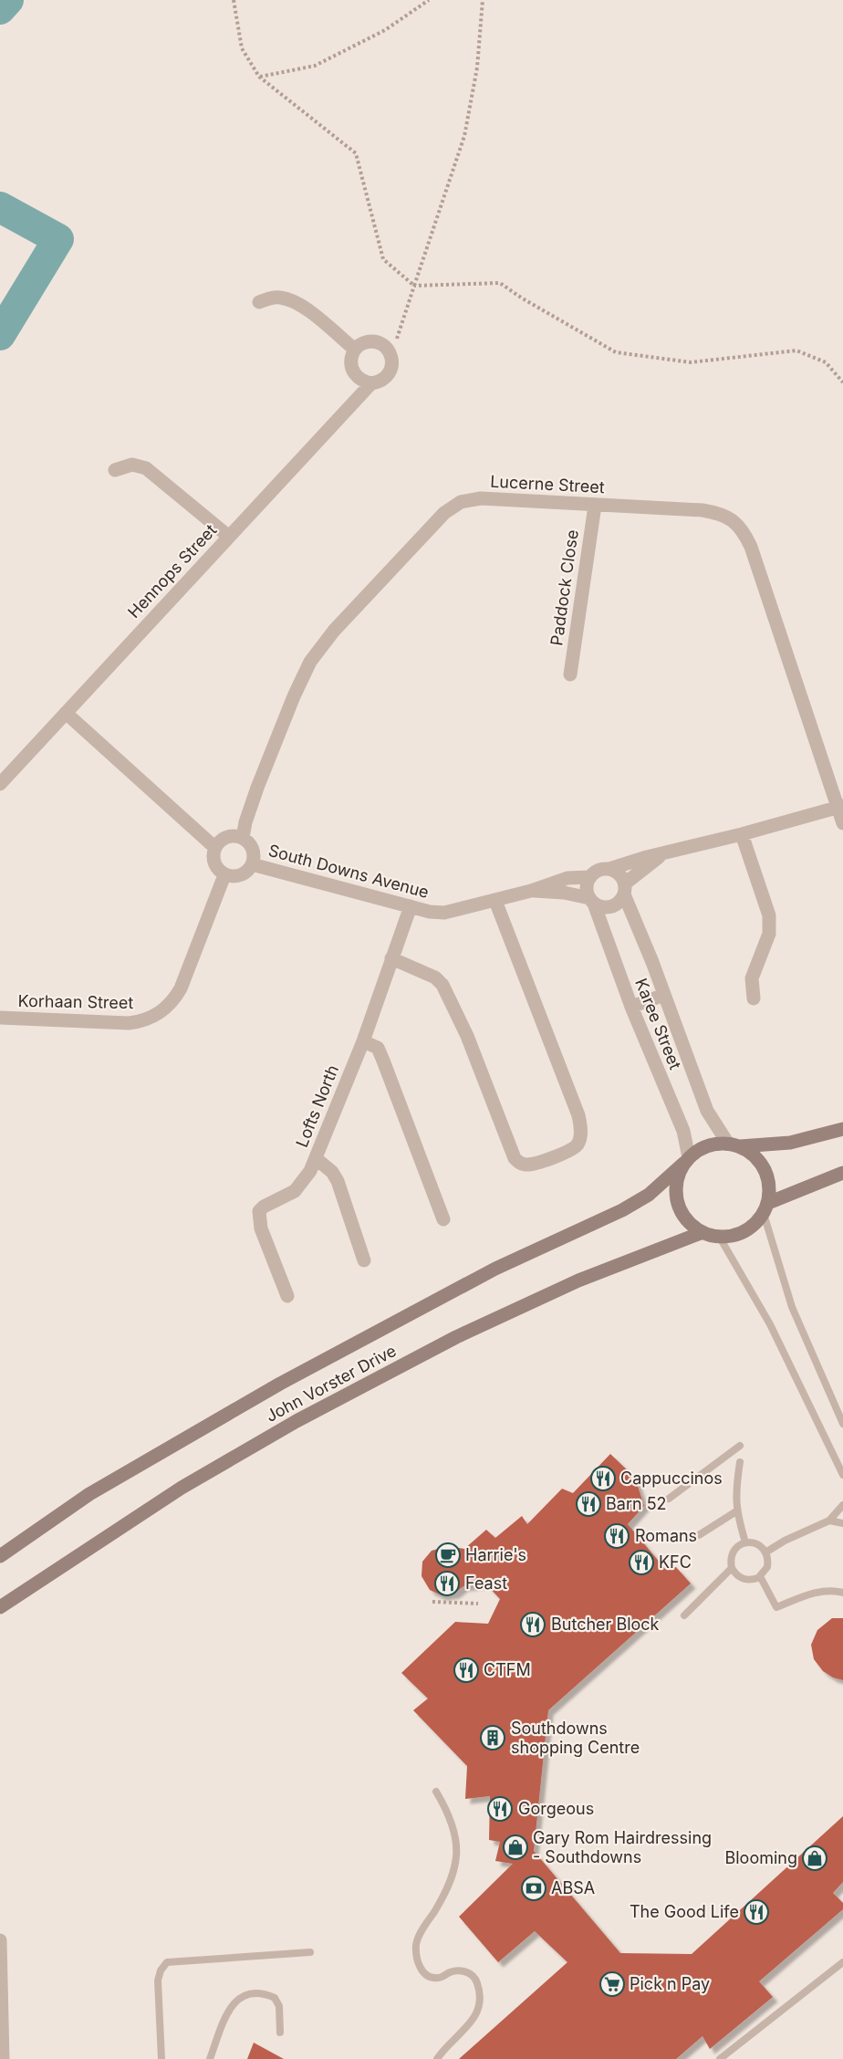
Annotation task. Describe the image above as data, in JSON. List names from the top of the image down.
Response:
{
  "streets": {
    "street": [
      "Lucerne Street",
      "Hennops Street",
      "Paddock Close",
      "South Downs Avenue",
      "Korhaan Street",
      "Karee Street",
      "Lofts North",
      "John Vorster Drive"
    ]
  },
  "crossings": [
    ["Lucerne Street", "Paddock Close"],
    ["Lucerne Street", "South Downs Avenue"],
    ["Lucerne Street", "Korhaan Street"],
    ["South Downs Avenue", "Korhaan Street"],
    ["South Downs Avenue", "Karee Street"],
    ["South Downs Avenue", "Lofts North"],
    ["Karee Street", "John Vorster Drive"]
  ],
  "places": {
    "restaurant": [
      "Cappuccinos",
      "Barn 52",
      "Romans",
      "KFC",
      "Feast",
      "Butcher Block",
      "CTFM",
      "Gorgeous",
      "The Good Life"
    ],
    "cafe": ["Harrie's"],
    "building": ["Southdowns shopping Centre"],
    "shop": ["Gary Rom Hairdressing - Southdowns", "Blooming"],
    "bank": ["ABSA"],
    "supermarket": ["Pick n Pay"]
  }
}
